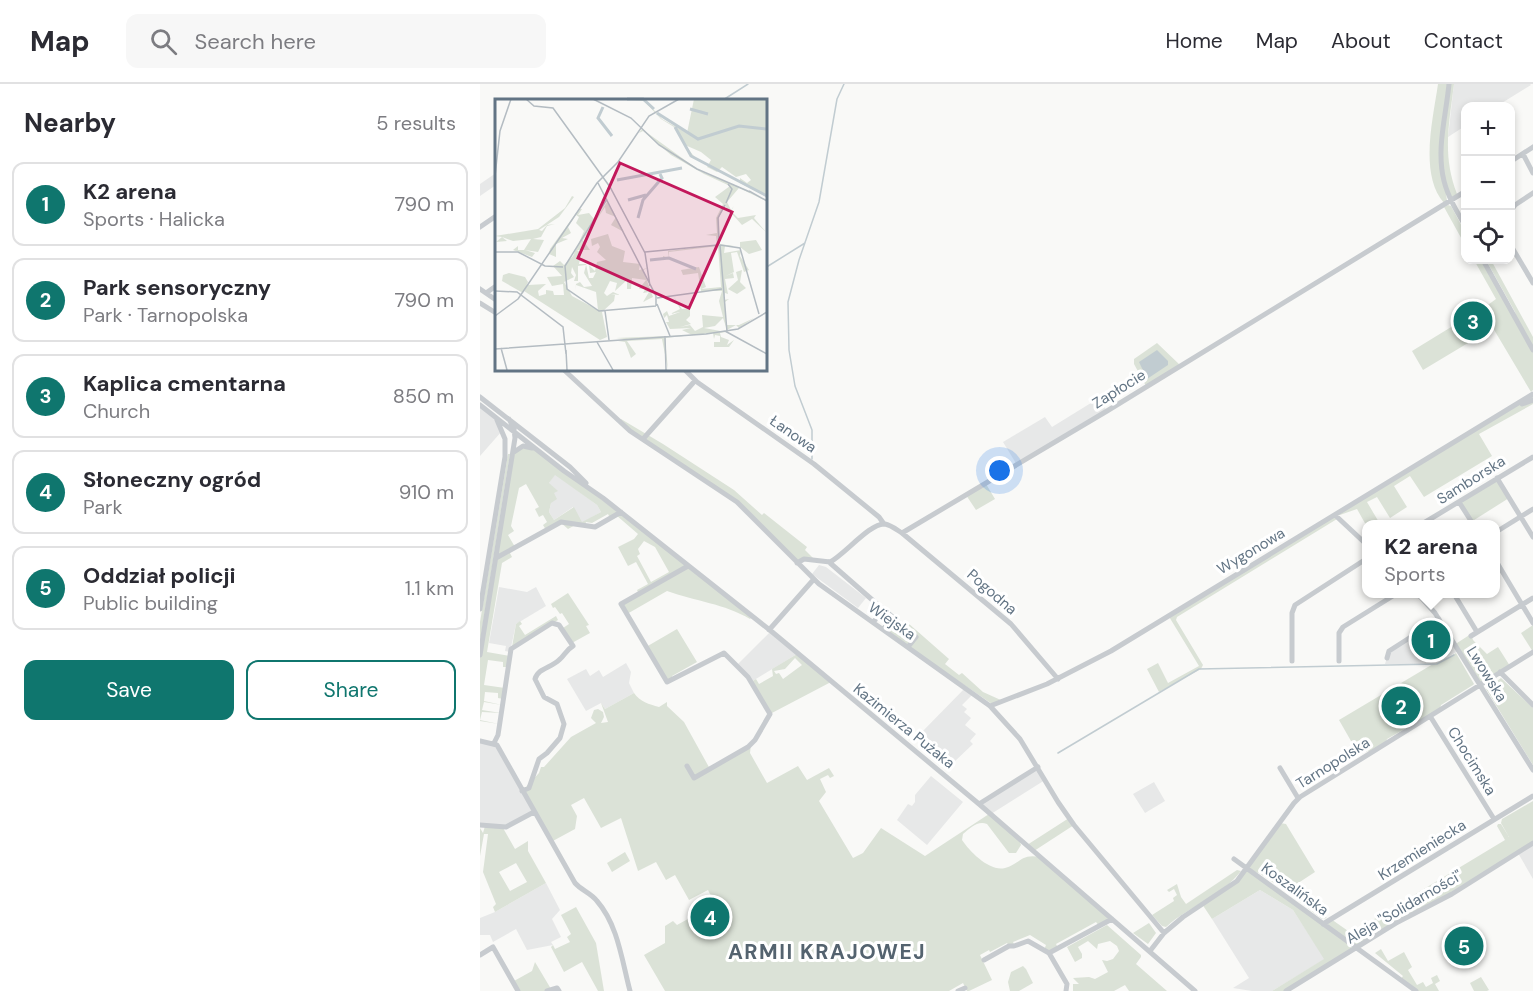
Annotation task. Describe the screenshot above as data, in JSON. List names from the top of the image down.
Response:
{
  "streets": {
    "street": [
      "Zapłocie",
      "Łanowa",
      "Samborska",
      "Wygonowa",
      "Pogodna",
      "Wiejska",
      "Lwowska",
      "Kazimierza Pużaka",
      "Chocimska",
      "Tarnopolska",
      "Krzemieniecka",
      "Koszalińska",
      "Aleja \"Solidarności\""
    ]
  },
  "crossings": [
    ["Zapłocie", "Pogodna"],
    ["Wygonowa", "Pogodna"],
    ["Wygonowa", "Wiejska"],
    ["Wiejska", "Tarnopolska"],
    ["Lwowska", "Tarnopolska"],
    ["Kazimierza Pużaka", "Tarnopolska"],
    ["Chocimska", "Tarnopolska"],
    ["Chocimska", "Krzemieniecka"],
    ["Tarnopolska", "Koszalińska"],
    ["Krzemieniecka", "Koszalińska"],
    ["Koszalińska", "Aleja \"Solidarności\""]
  ],
  "districts": ["ARMII KRAJOWEJ"],
  "page": {
    "header": "Map",
    "search": "Search here",
    "nav": [
      "Home",
      "Map",
      "About",
      "Contact"
    ],
    "heading": ["Nearby", "5 results"],
    "map_buttons": ["+", "−"],
    "list": [
      {
        "mark": "1",
        "name": "K2 arena",
        "note": "Sports · Halicka",
        "value": "790 m"
      },
      {
        "mark": "2",
        "name": "Park sensoryczny",
        "note": "Park · Tarnopolska",
        "value": "790 m"
      },
      {
        "mark": "3",
        "name": "Kaplica cmentarna",
        "note": "Church",
        "value": "850 m"
      },
      {
        "mark": "4",
        "name": "Słoneczny ogród",
        "note": "Park",
        "value": "910 m"
      },
      {
        "mark": "5",
        "name": "Oddział policji",
        "note": "Public building",
        "value": "1.1 km"
      }
    ],
    "pins": [
      "3",
      "1",
      "2",
      "4",
      "5"
    ],
    "popup": ["K2 arena", "Sports"],
    "buttons": ["Save", "Share"]
  }
}
